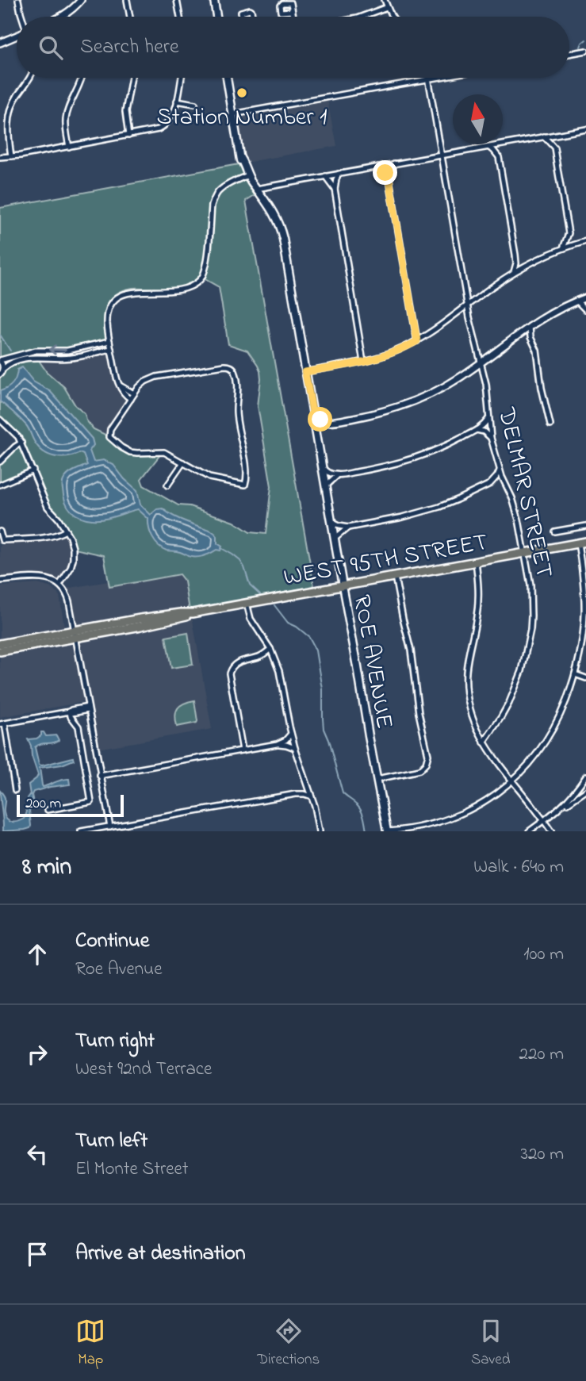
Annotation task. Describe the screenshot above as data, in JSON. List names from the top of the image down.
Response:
{
  "streets": {
    "main road": ["WEST 95TH STREET", "ROE AVENUE"],
    "street": ["DELMAR STREET"]
  },
  "crossings": [
    ["DELMAR STREET", "WEST 95TH STREET"],
    ["WEST 95TH STREET", "ROE AVENUE"]
  ],
  "places": ["Station Number 1"],
  "scale_bar": "200 m",
  "north": "top",
  "page": {
    "search": "Search here",
    "scale": "200 m",
    "heading": ["8 min", "Walk · 640 m"],
    "list": [
      ["Continue", "Roe Avenue", "100 m"],
      ["Turn right", "West 92nd Terrace", "220 m"],
      ["Turn left", "El Monte Street", "320 m"],
      "Arrive at destination"
    ],
    "nav": ["Map", "Directions", "Saved"]
  }
}
